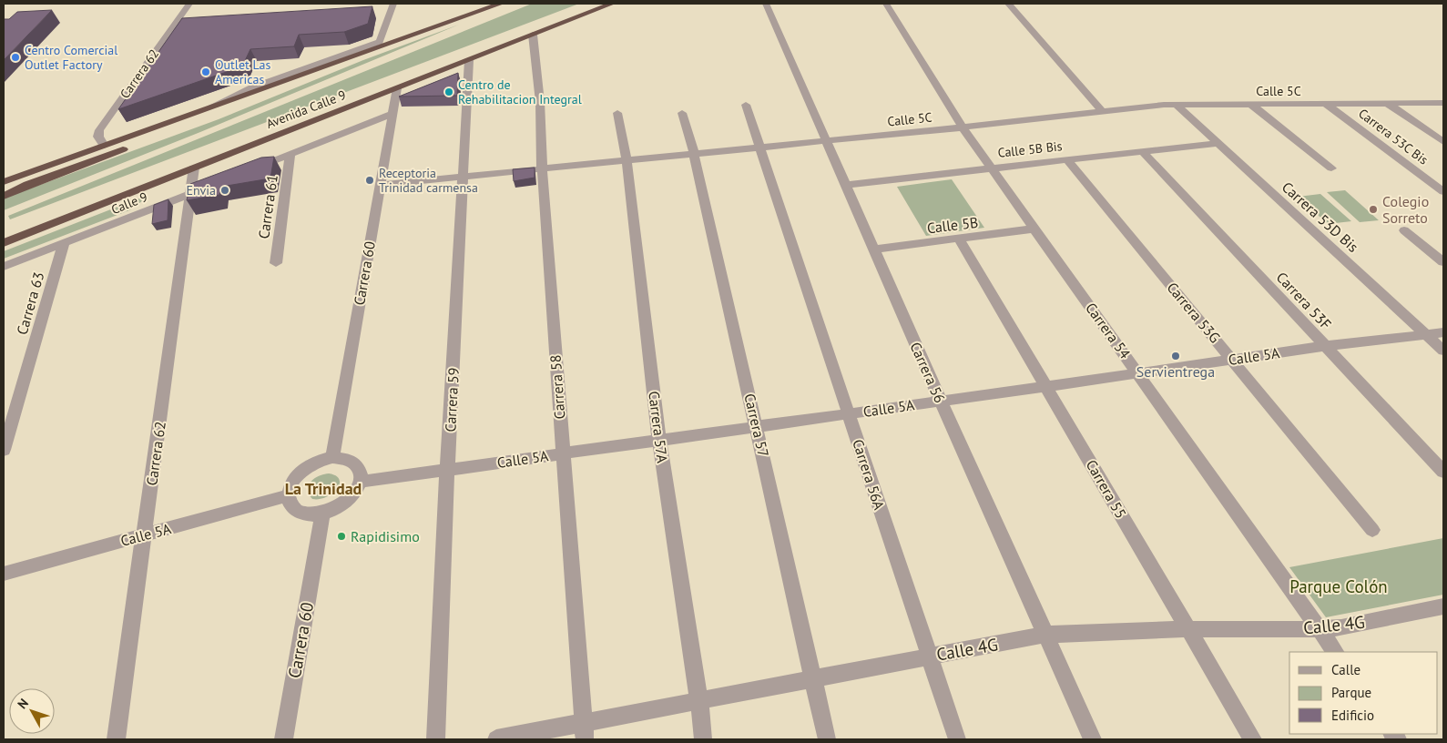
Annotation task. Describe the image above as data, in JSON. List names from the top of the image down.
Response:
{
  "streets": {
    "highway": ["Avenida Calle 9"],
    "street": [
      "Carrera 62",
      "Calle 5C",
      "Carrera 53C Bis",
      "Calle 5B Bis",
      "Calle 9",
      "Carrera 61",
      "Carrera 53D Bis",
      "Calle 5B",
      "Carrera 60",
      "Carrera 53F",
      "Carrera 63",
      "Carrera 53G",
      "Carrera 54",
      "Calle 5A",
      "Carrera 56",
      "Carrera 58",
      "Carrera 59",
      "Carrera 57",
      "Carrera 57A",
      "Carrera 56A",
      "Carrera 55",
      "Calle 4G"
    ]
  },
  "crossings": [
    ["Carrera 62", "Avenida Calle 9"],
    ["Carrera 62", "Calle 9"],
    ["Carrera 62", "Calle 5A"],
    ["Calle 5C", "Carrera 53C Bis"],
    ["Calle 5C", "Carrera 53D Bis"],
    ["Calle 5C", "Carrera 60"],
    ["Calle 5C", "Carrera 54"],
    ["Calle 5C", "Carrera 56"],
    ["Calle 5C", "Carrera 58"],
    ["Calle 5C", "Carrera 59"],
    ["Calle 5C", "Carrera 57"],
    ["Calle 5C", "Carrera 57A"],
    ["Calle 5C", "Carrera 56A"],
    ["Avenida Calle 9", "Carrera 60"],
    ["Avenida Calle 9", "Carrera 58"],
    ["Avenida Calle 9", "Carrera 59"],
    ["Calle 5B Bis", "Carrera 53D Bis"],
    ["Calle 5B Bis", "Carrera 53F"],
    ["Calle 5B Bis", "Carrera 53G"],
    ["Calle 5B Bis", "Carrera 54"],
    ["Calle 5B Bis", "Carrera 56"],
    ["Calle 9", "Carrera 63"],
    ["Carrera 53D Bis", "Calle 5A"],
    ["Calle 5B", "Carrera 54"],
    ["Calle 5B", "Carrera 56"],
    ["Calle 5B", "Carrera 55"],
    ["Carrera 60", "Calle 5A"],
    ["Carrera 53F", "Calle 5A"],
    ["Carrera 53G", "Calle 5A"],
    ["Carrera 54", "Calle 5A"],
    ["Carrera 54", "Calle 4G"],
    ["Calle 5A", "Carrera 56"],
    ["Calle 5A", "Carrera 58"],
    ["Calle 5A", "Carrera 59"],
    ["Calle 5A", "Carrera 57"],
    ["Calle 5A", "Carrera 57A"],
    ["Calle 5A", "Carrera 56A"],
    ["Calle 5A", "Carrera 55"],
    ["Carrera 56", "Calle 4G"],
    ["Carrera 58", "Calle 4G"],
    ["Carrera 57", "Calle 4G"],
    ["Carrera 57A", "Calle 4G"],
    ["Carrera 56A", "Calle 4G"],
    ["Carrera 55", "Calle 4G"]
  ],
  "districts": ["La Trinidad"],
  "parks": ["Parque Colón"],
  "places": [
    "Centro Comercial Outlet Factory",
    "Outlet Las Americas",
    "Centro de Rehabilitacion Integral",
    "Receptoria Trinidad carmensa",
    "Envia",
    "Colegio Sorreto",
    "Servientrega",
    "Rapidisimo"
  ],
  "legend": ["Calle", "Parque", "Edificio"],
  "north": "top left"
}
